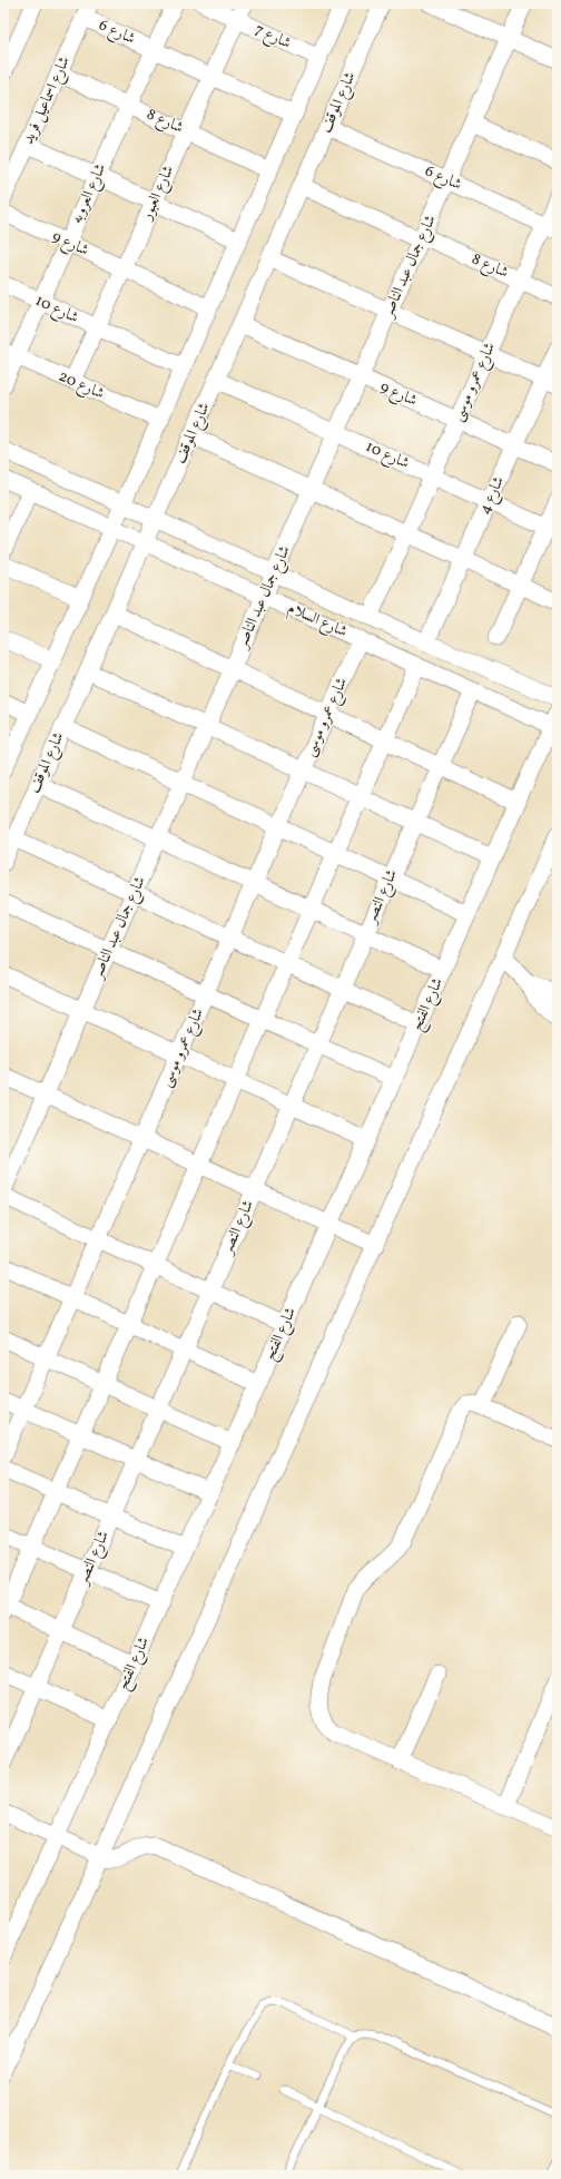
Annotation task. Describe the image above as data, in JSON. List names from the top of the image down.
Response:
{
  "streets": {
    "street": [
      "شارع 6",
      "شارع 7",
      "شارع اسماعيل فريد",
      "شارع الموقف",
      "شارع 8",
      "شارع العبور",
      "شارع العروبه",
      "شارع 9",
      "شارع جمال عبد الناصر",
      "شارع 10",
      "شارع عمرو موسى",
      "شارع 20",
      "شارع 4",
      "شارع السلام",
      "شارع النصر",
      "شارع الفتح"
    ]
  },
  "crossings": [
    ["شارع 6", "شارع اسماعيل فريد"],
    ["شارع 6", "شارع الموقف"],
    ["شارع 6", "شارع العبور"],
    ["شارع 6", "شارع العروبه"],
    ["شارع 6", "شارع جمال عبد الناصر"],
    ["شارع 6", "شارع عمرو موسى"],
    ["شارع 7", "شارع العبور"],
    ["شارع اسماعيل فريد", "شارع 8"],
    ["شارع الموقف", "شارع 8"],
    ["شارع الموقف", "شارع 9"],
    ["شارع الموقف", "شارع 10"],
    ["شارع الموقف", "شارع السلام"],
    ["شارع 8", "شارع العبور"],
    ["شارع 8", "شارع العروبه"],
    ["شارع 8", "شارع جمال عبد الناصر"],
    ["شارع 8", "شارع عمرو موسى"],
    ["شارع العبور", "شارع 9"],
    ["شارع العبور", "شارع 10"],
    ["شارع العبور", "شارع 20"],
    ["شارع العروبه", "شارع 9"],
    ["شارع العروبه", "شارع 10"],
    ["شارع العروبه", "شارع 20"],
    ["شارع 9", "شارع جمال عبد الناصر"],
    ["شارع 9", "شارع عمرو موسى"],
    ["شارع 9", "شارع 4"],
    ["شارع جمال عبد الناصر", "شارع 10"],
    ["شارع جمال عبد الناصر", "شارع السلام"],
    ["شارع 10", "شارع عمرو موسى"],
    ["شارع 10", "شارع 4"],
    ["شارع عمرو موسى", "شارع السلام"],
    ["شارع 4", "شارع السلام"],
    ["شارع السلام", "شارع النصر"],
    ["شارع السلام", "شارع الفتح"]
  ]
}
